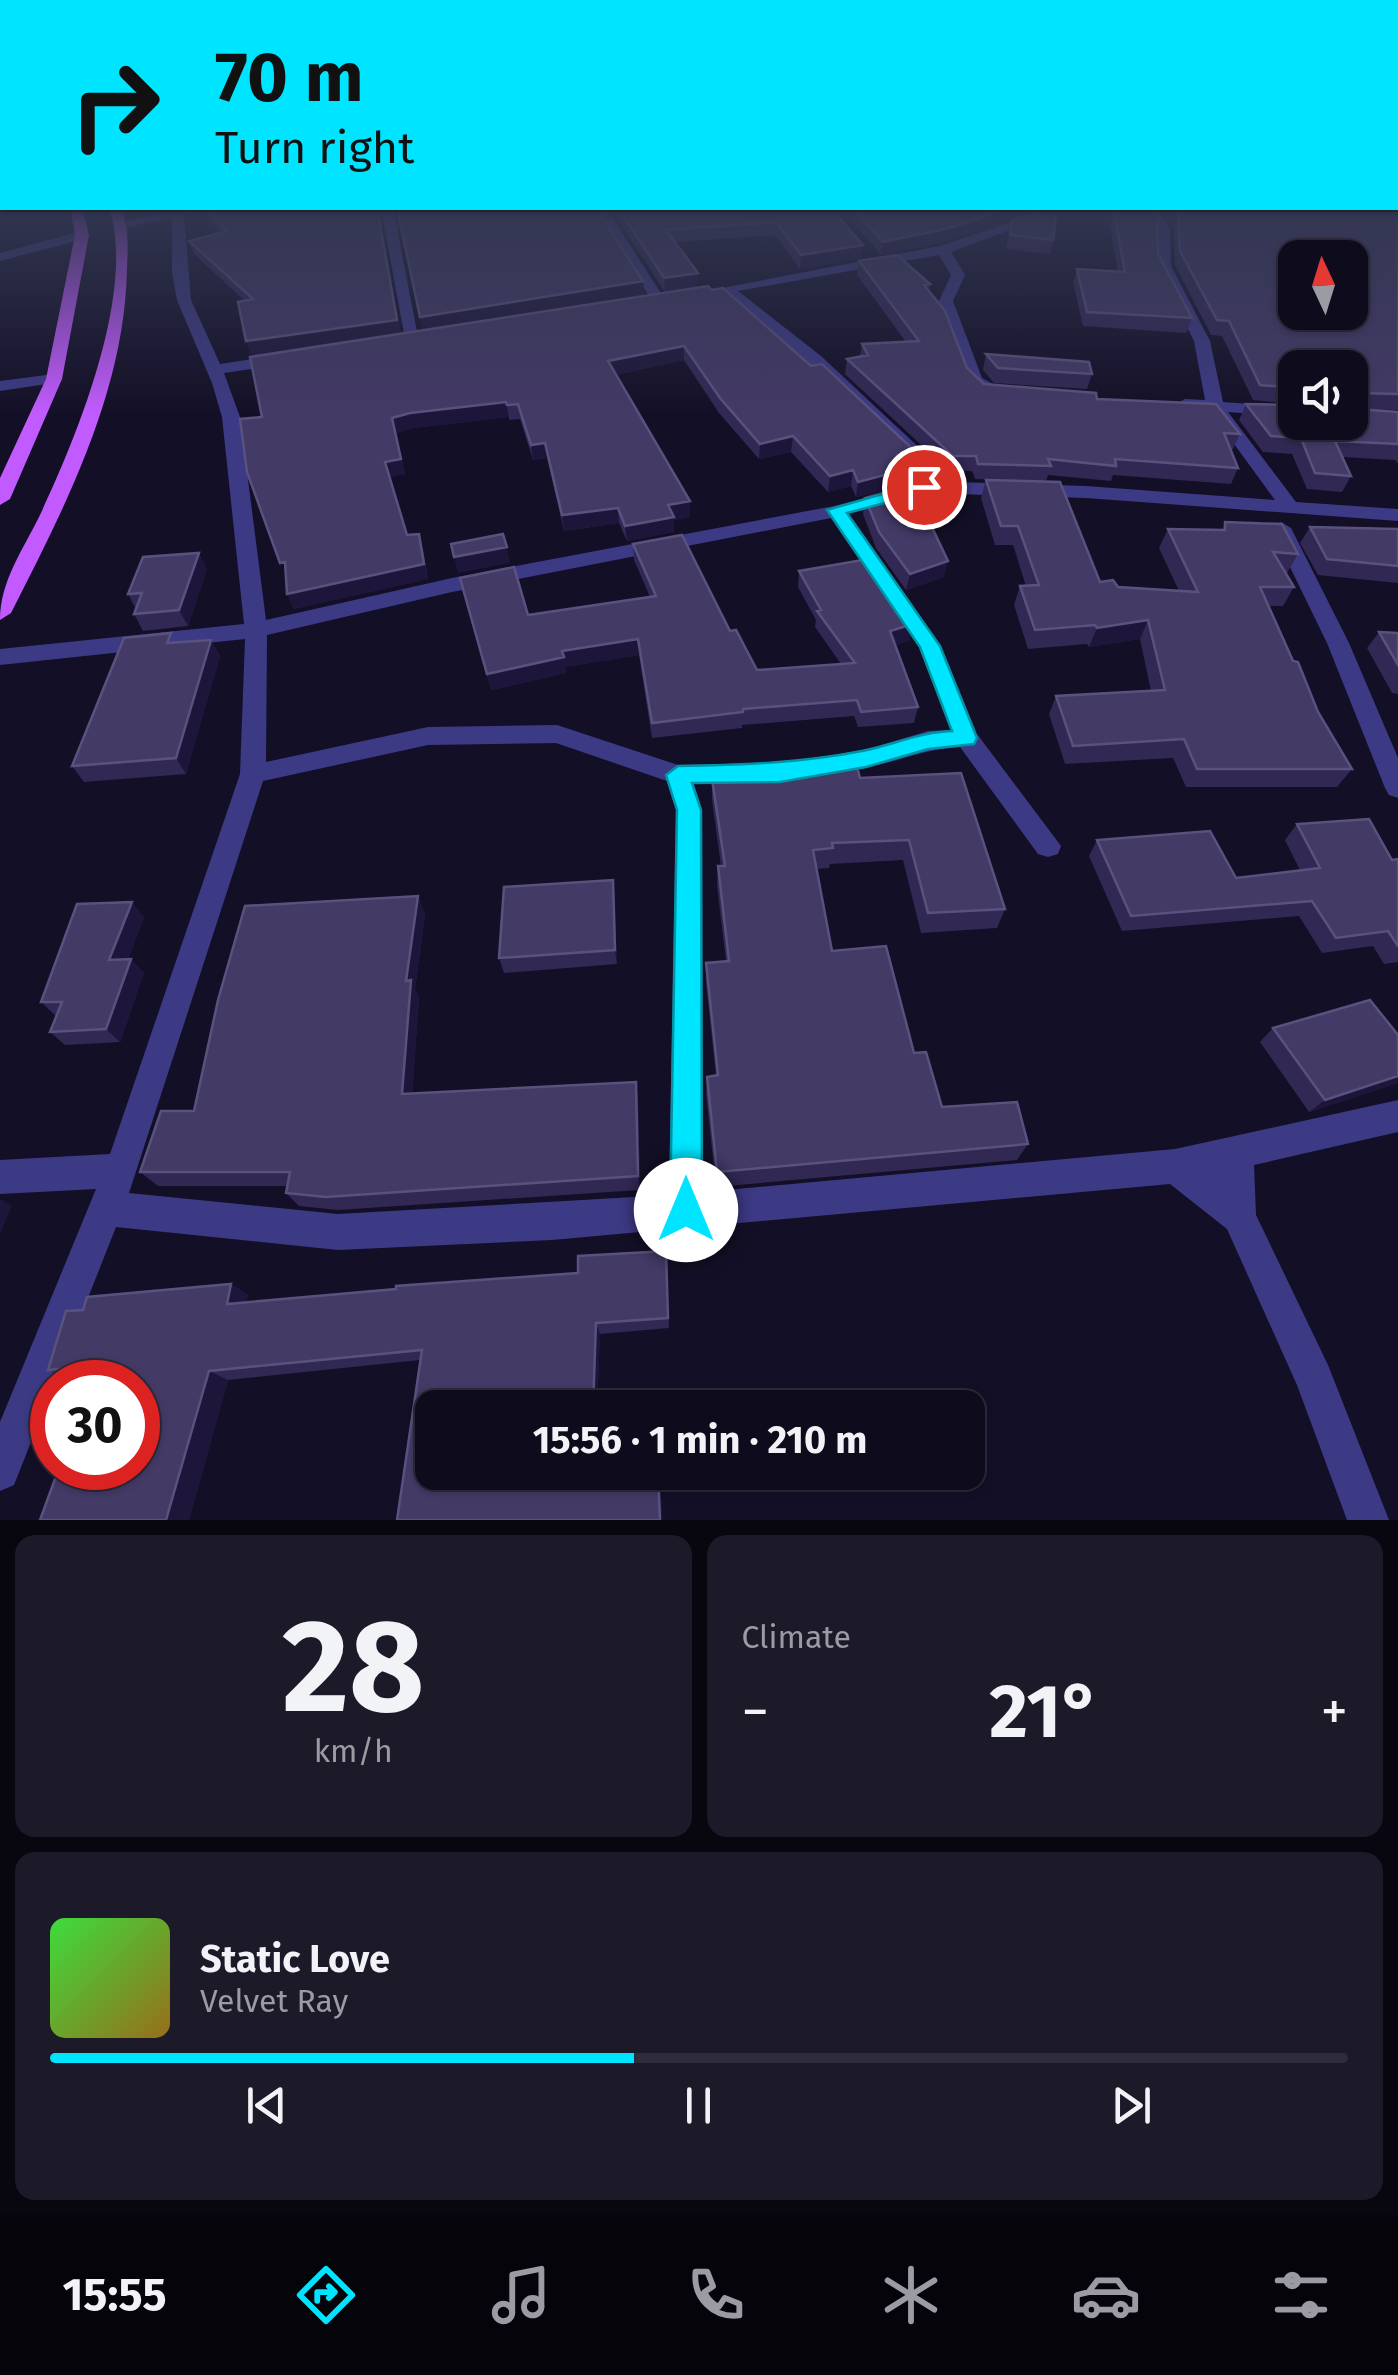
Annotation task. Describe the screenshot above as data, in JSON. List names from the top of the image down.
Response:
{
  "north": "top",
  "page": {
    "turn": ["70 m", "Turn right"],
    "limit": "30",
    "trip": "15:56 · 1 min · 210 m",
    "tile": [
      ["28", "km/h"],
      "Climate"
    ],
    "heat": ["−", "21°", "+"],
    "song": ["Static Love", "Velvet Ray"],
    "tabs": "15:55"
  }
}
